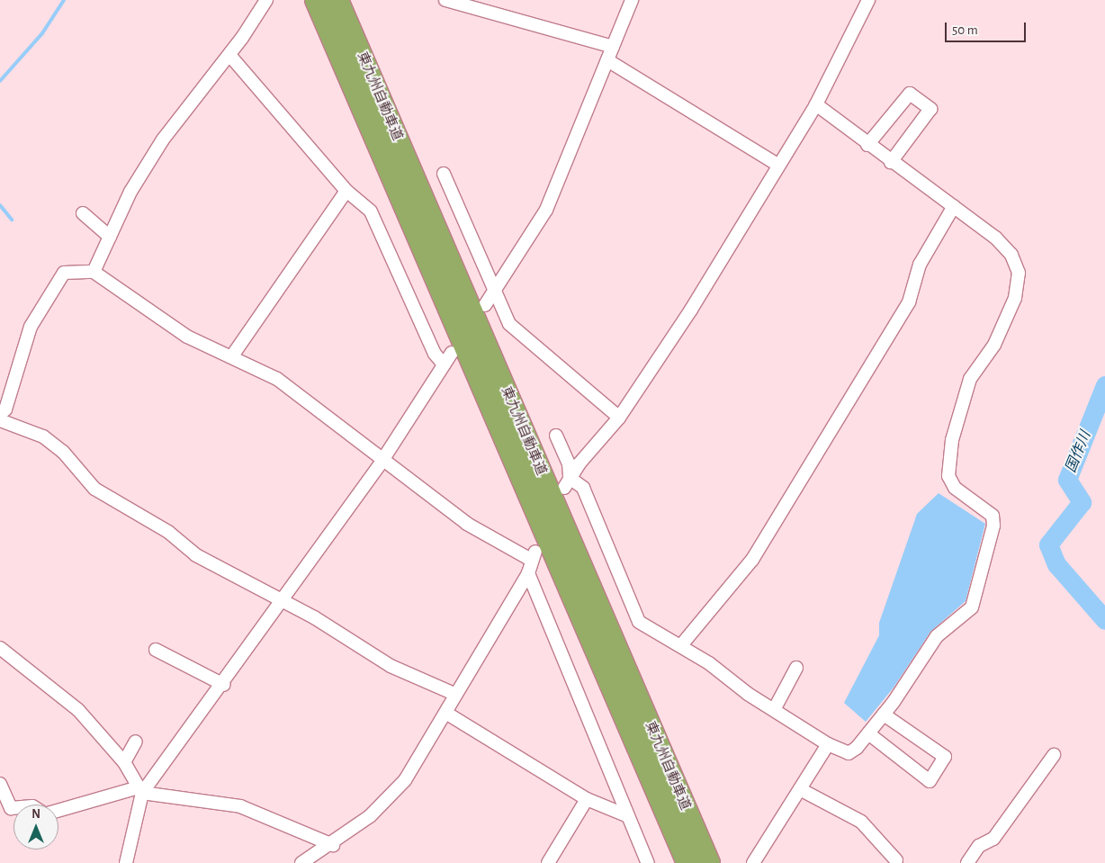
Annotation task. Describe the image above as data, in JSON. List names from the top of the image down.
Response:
{
  "streets": {
    "highway": ["東九州自動車道"]
  },
  "water": ["国作川"],
  "scale_bar": "50 m",
  "north": "top"
}
